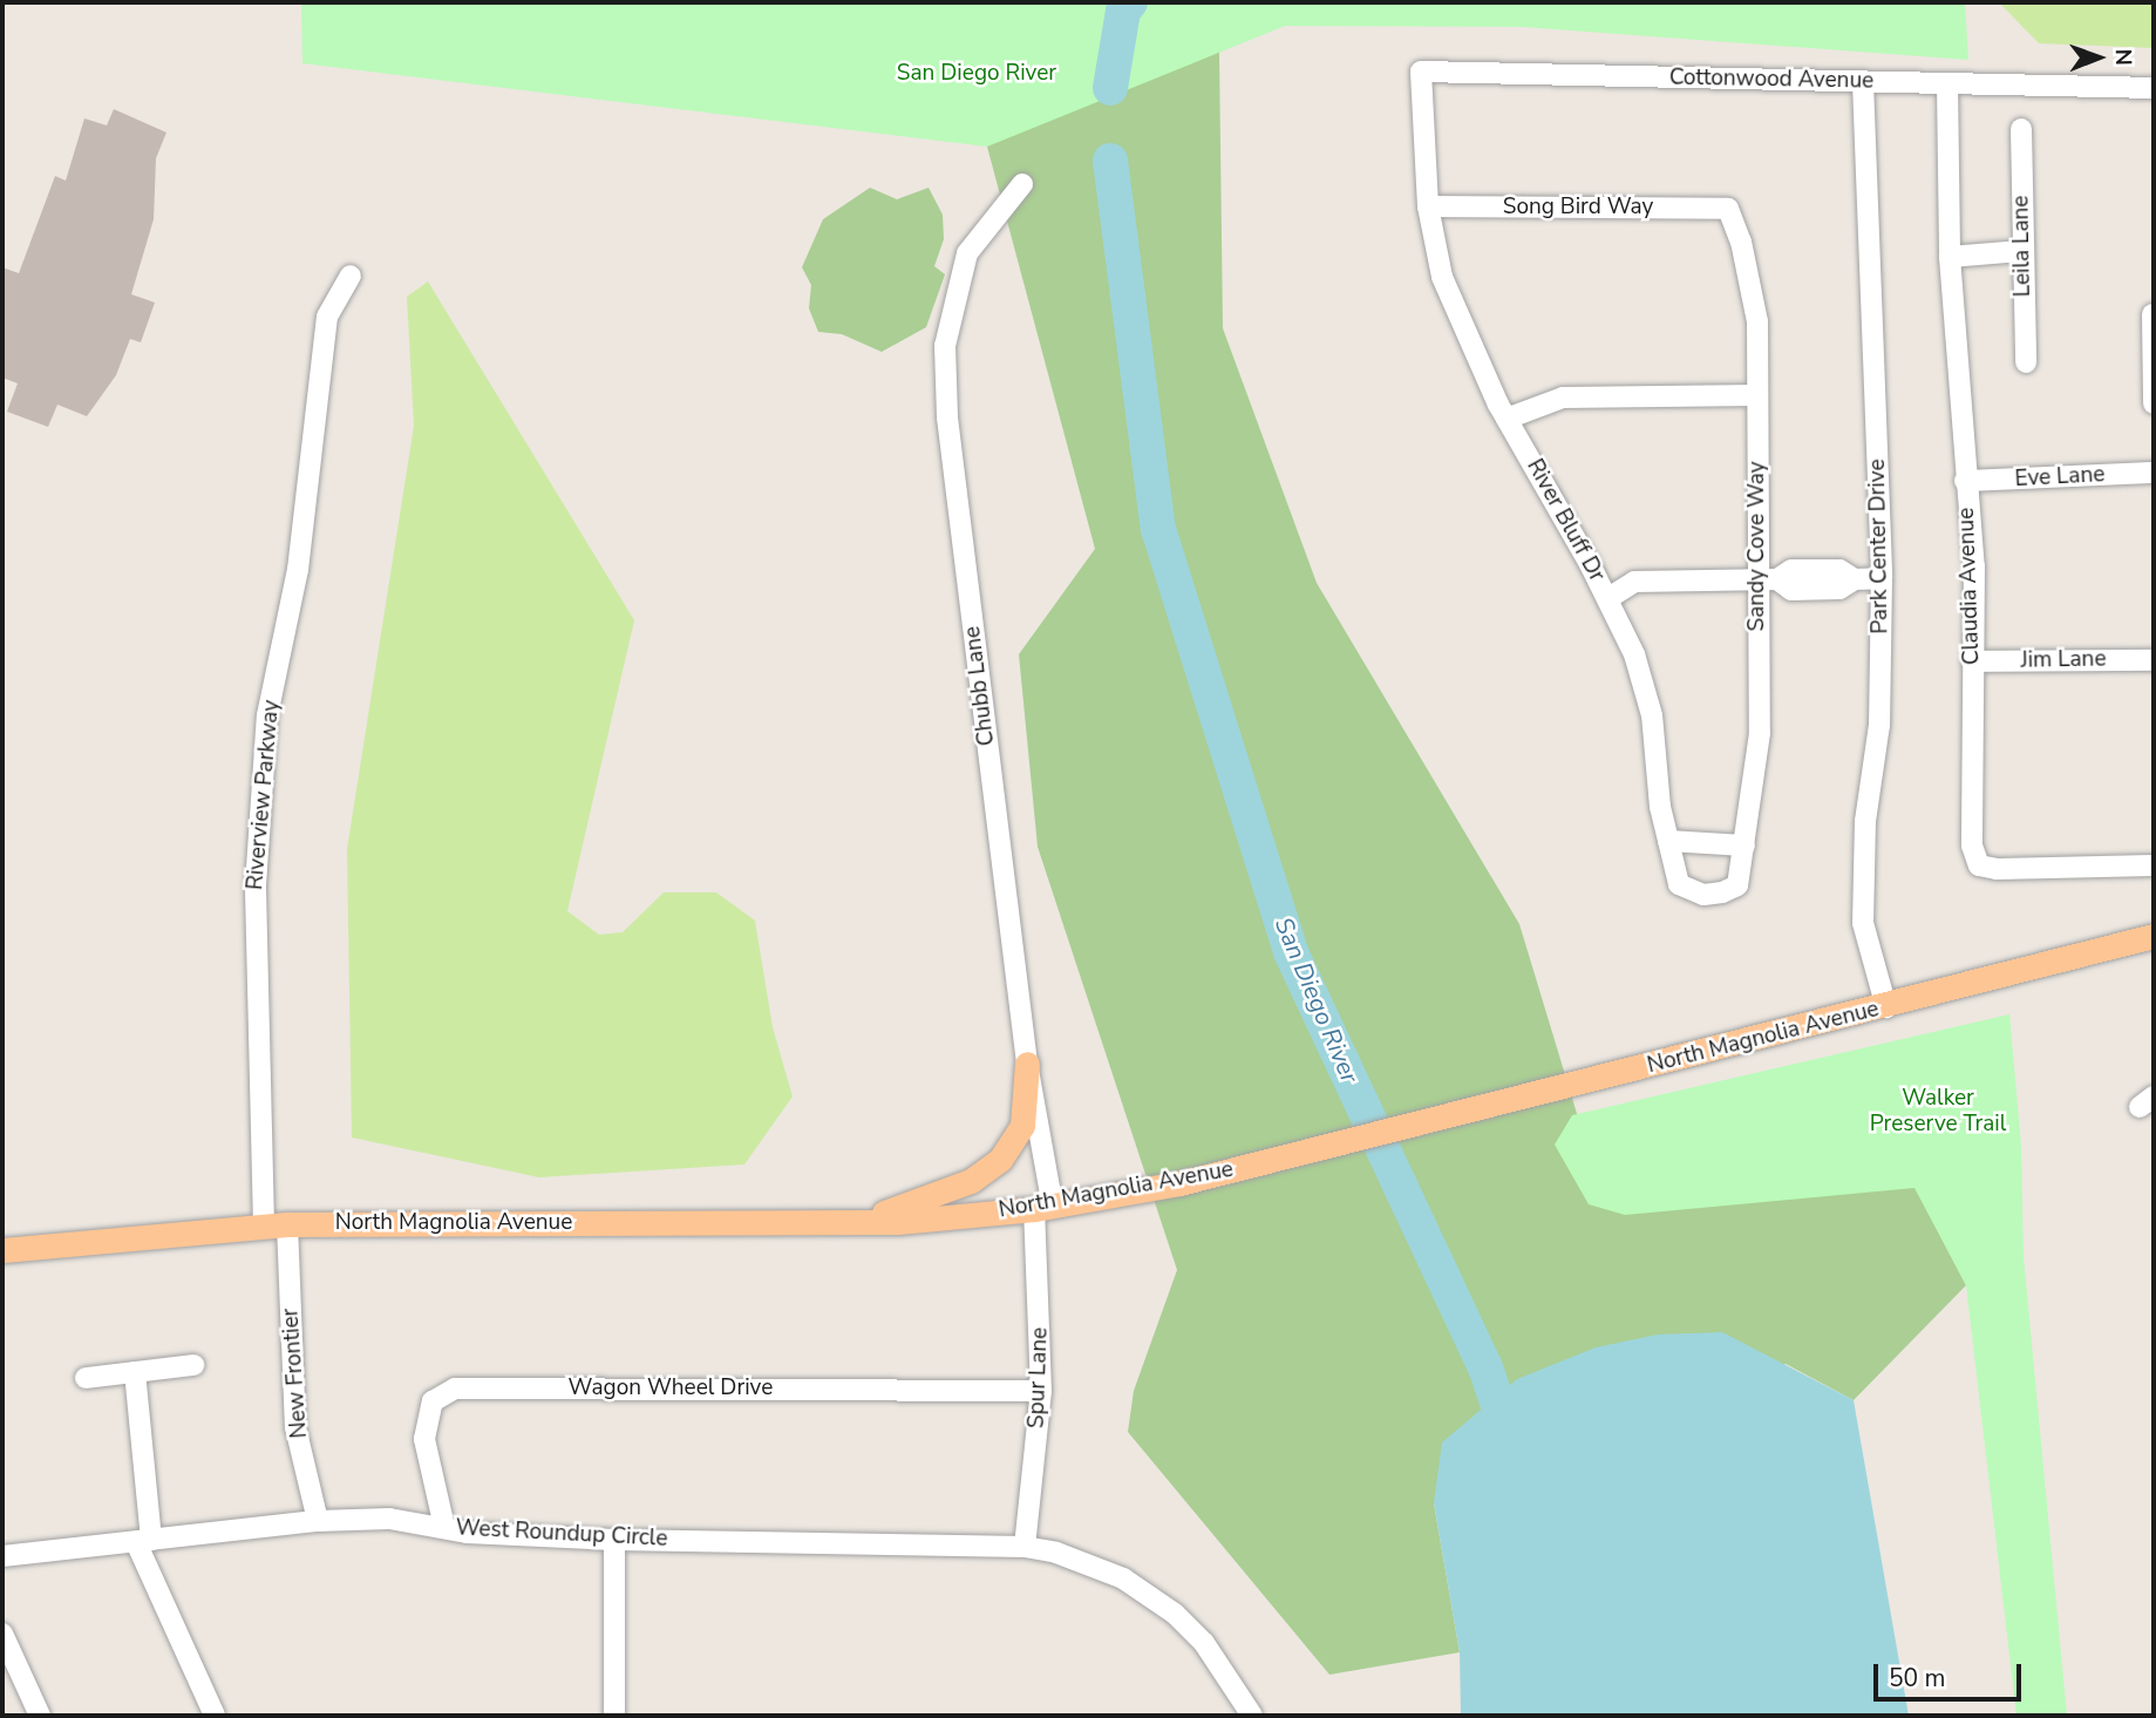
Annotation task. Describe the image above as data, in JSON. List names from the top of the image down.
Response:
{
  "streets": {
    "main road": ["North Magnolia Avenue"],
    "street": [
      "Cottonwood Avenue",
      "Song Bird Way",
      "Leila Lane",
      "Eve Lane",
      "River Bluff Dr",
      "Sandy Cove Way",
      "Park Center Drive",
      "Claudia Avenue",
      "Jim Lane",
      "Chubb Lane",
      "Riverview Parkway",
      "New Frontier",
      "Spur Lane",
      "Wagon Wheel Drive",
      "West Roundup Circle"
    ]
  },
  "crossings": [
    ["Cottonwood Avenue", "River Bluff Dr"],
    ["Cottonwood Avenue", "Park Center Drive"],
    ["Cottonwood Avenue", "Claudia Avenue"],
    ["Song Bird Way", "River Bluff Dr"],
    ["Song Bird Way", "Sandy Cove Way"],
    ["Eve Lane", "Claudia Avenue"],
    ["River Bluff Dr", "Sandy Cove Way"],
    ["Park Center Drive", "North Magnolia Avenue"],
    ["Claudia Avenue", "Jim Lane"],
    ["Chubb Lane", "North Magnolia Avenue"],
    ["Chubb Lane", "Spur Lane"],
    ["Riverview Parkway", "North Magnolia Avenue"],
    ["Riverview Parkway", "New Frontier"],
    ["North Magnolia Avenue", "New Frontier"],
    ["North Magnolia Avenue", "Spur Lane"],
    ["New Frontier", "West Roundup Circle"],
    ["Spur Lane", "Wagon Wheel Drive"],
    ["Spur Lane", "West Roundup Circle"],
    ["Wagon Wheel Drive", "West Roundup Circle"]
  ],
  "water": ["San Diego River"],
  "parks": ["San Diego River", "Walker Preserve Trail"],
  "scale_bar": "50 m",
  "north": "right"
}
